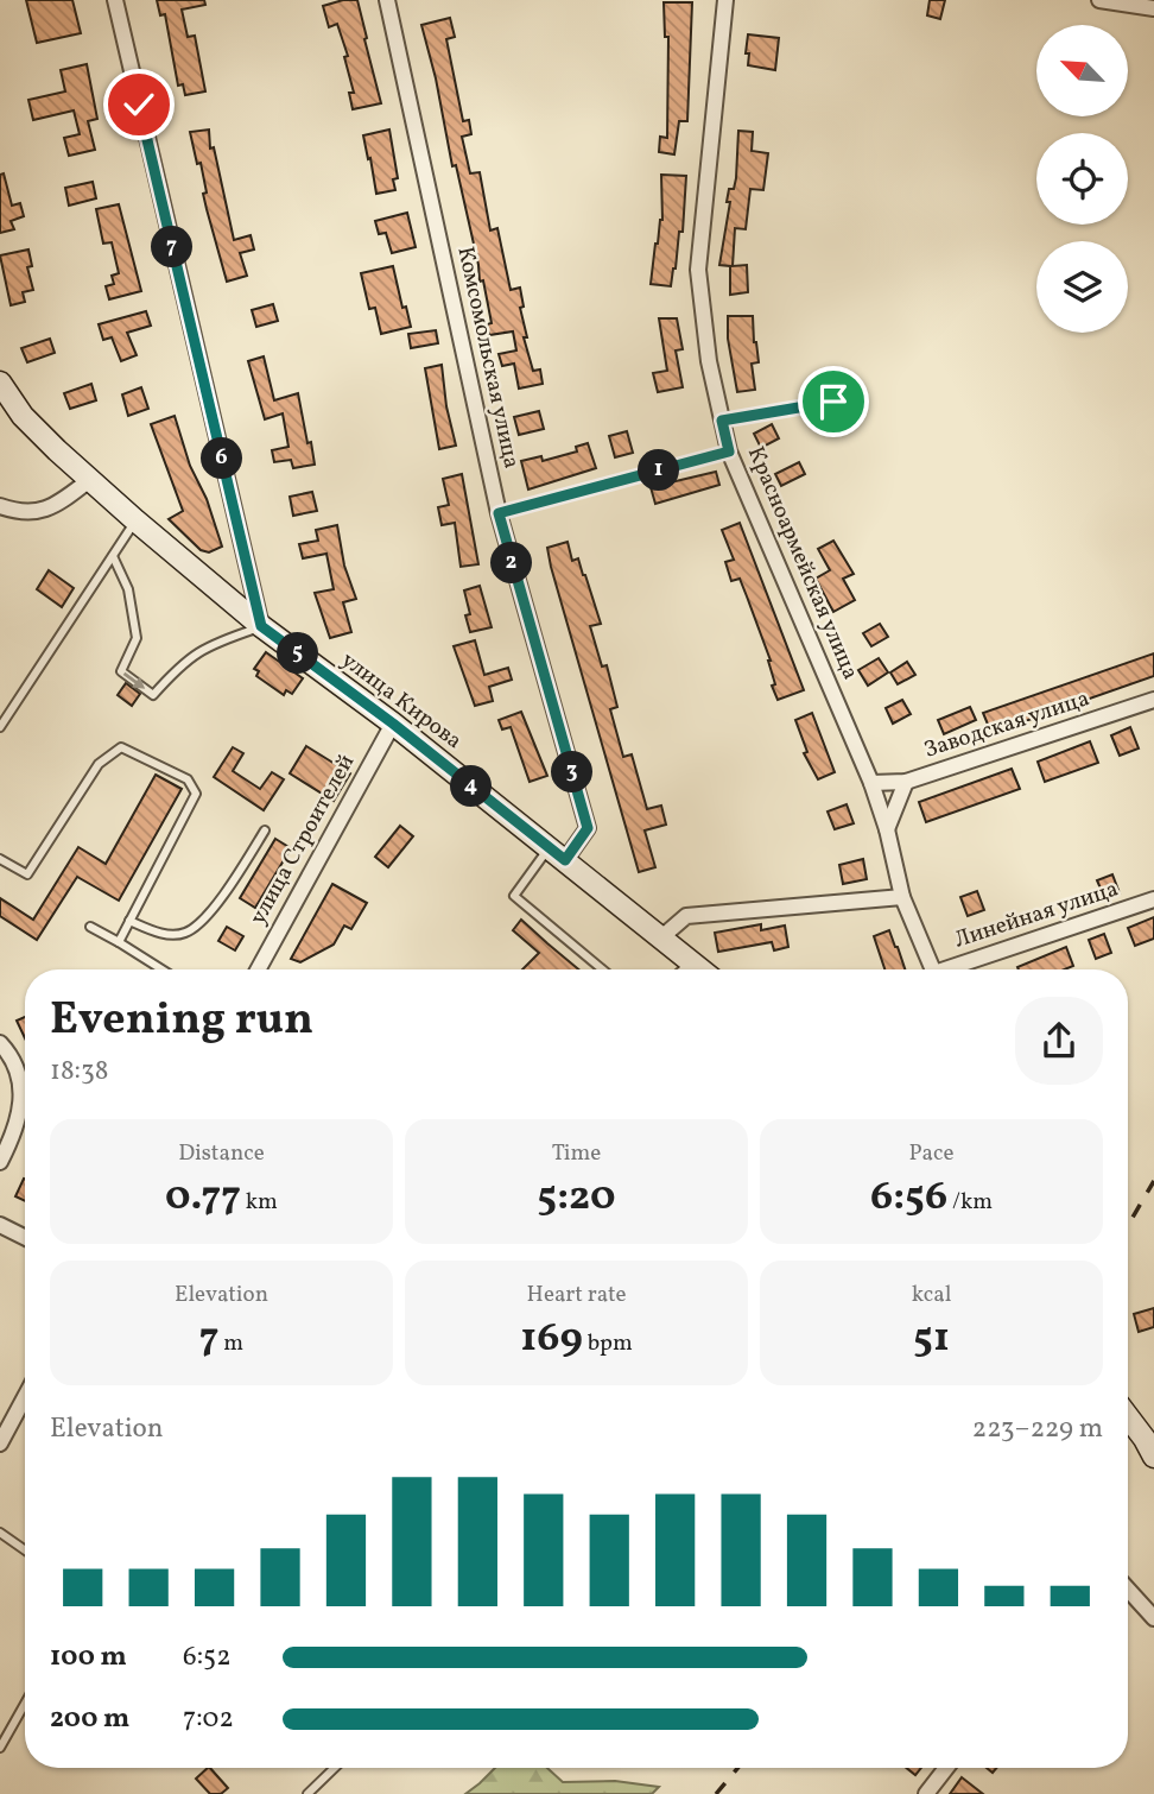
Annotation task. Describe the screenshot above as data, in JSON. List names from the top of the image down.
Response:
{
  "streets": {
    "main road": ["улица Кирова"],
    "street": [
      "Комсомольская улица",
      "Красноармейская улица",
      "Заводская улица",
      "улица Строителей",
      "Линейная улица"
    ]
  },
  "crossings": [
    ["Комсомольская улица", "улица Кирова"],
    ["Красноармейская улица", "Заводская улица"],
    ["улица Кирова", "улица Строителей"]
  ],
  "north": "top left",
  "page": {
    "pins": [
      "7",
      "6",
      "1",
      "2",
      "5",
      "3",
      "4"
    ],
    "heading": ["Evening run", "18:38"],
    "stats": [
      ["Distance", "0.77 km"],
      ["Time", "5:20"],
      ["Pace", "6:56 /km"],
      ["Elevation", "7 m"],
      ["Heart rate", "169 bpm"],
      ["kcal", "51"]
    ],
    "chart": ["Elevation", "223–229 m"],
    "list": [
      {
        "name": "100 m",
        "note": "6:52"
      },
      {
        "name": "200 m",
        "note": "7:02"
      }
    ]
  }
}
